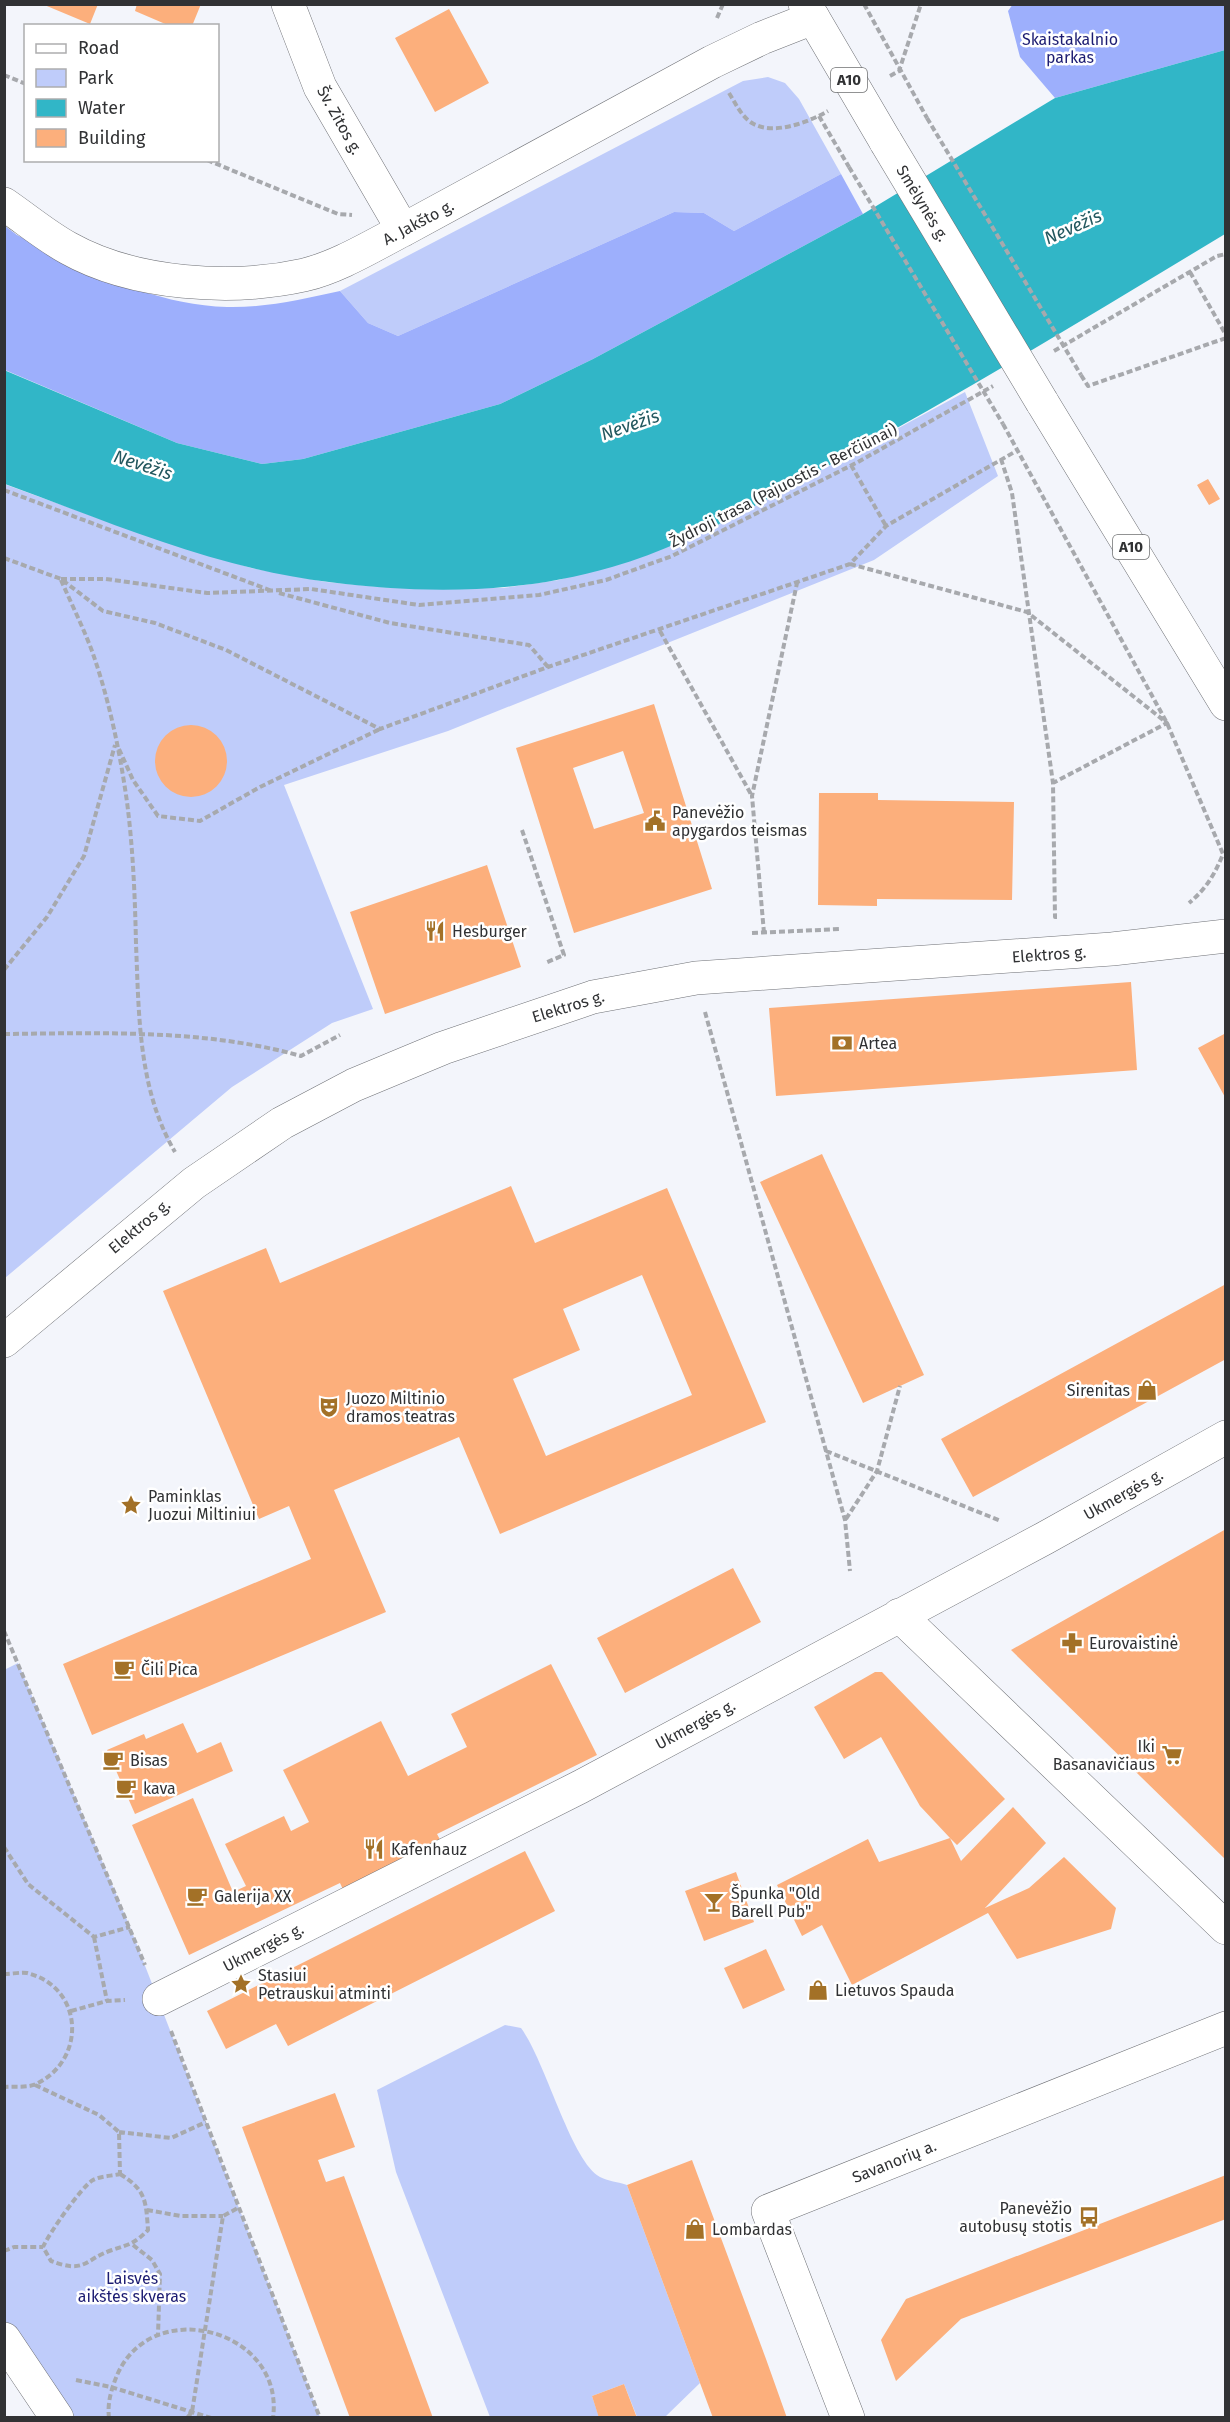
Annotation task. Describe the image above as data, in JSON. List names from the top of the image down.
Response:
{
  "streets": {
    "main road": [
      "A10",
      "Šv. Zitos g.",
      "Smėlynės g.",
      "A. Jakšto g.",
      "Elektros g.",
      "Ukmergės g.",
      "Savanorių a."
    ],
    "path": ["Žydroji trasa (Pajuostis - Berčiūnai)"]
  },
  "crossings": [
    ["Šv. Zitos g.", "A. Jakšto g."],
    ["Smėlynės g.", "A. Jakšto g."]
  ],
  "water": ["Nevėžis"],
  "parks": ["Skaistakalnio parkas", "Laisvės aikštės skveras"],
  "places": {
    "public building": ["Panevėžio apygardos teismas"],
    "restaurant": ["Hesburger", "Kafenhauz"],
    "bank": ["Artea"],
    "shop": ["Sirenitas", "Lietuvos Spauda", "Lombardas"],
    "theatre": ["Juozo Miltinio dramos teatras"],
    "place": ["Paminklas Juozui Miltiniui", "Stasiui Petrauskui atminti"],
    "pharmacy": ["Eurovaistinė"],
    "cafe": [
      "Čili Pica",
      "Bisas",
      "kava",
      "Galerija XX"
    ],
    "supermarket": ["Iki Basanavičiaus"],
    "bar": ["Špunka \"Old Barell Pub\""],
    "bus stop": ["Panevėžio autobusų stotis"]
  },
  "legend": [
    "Road",
    "Park",
    "Water",
    "Building"
  ]
}
